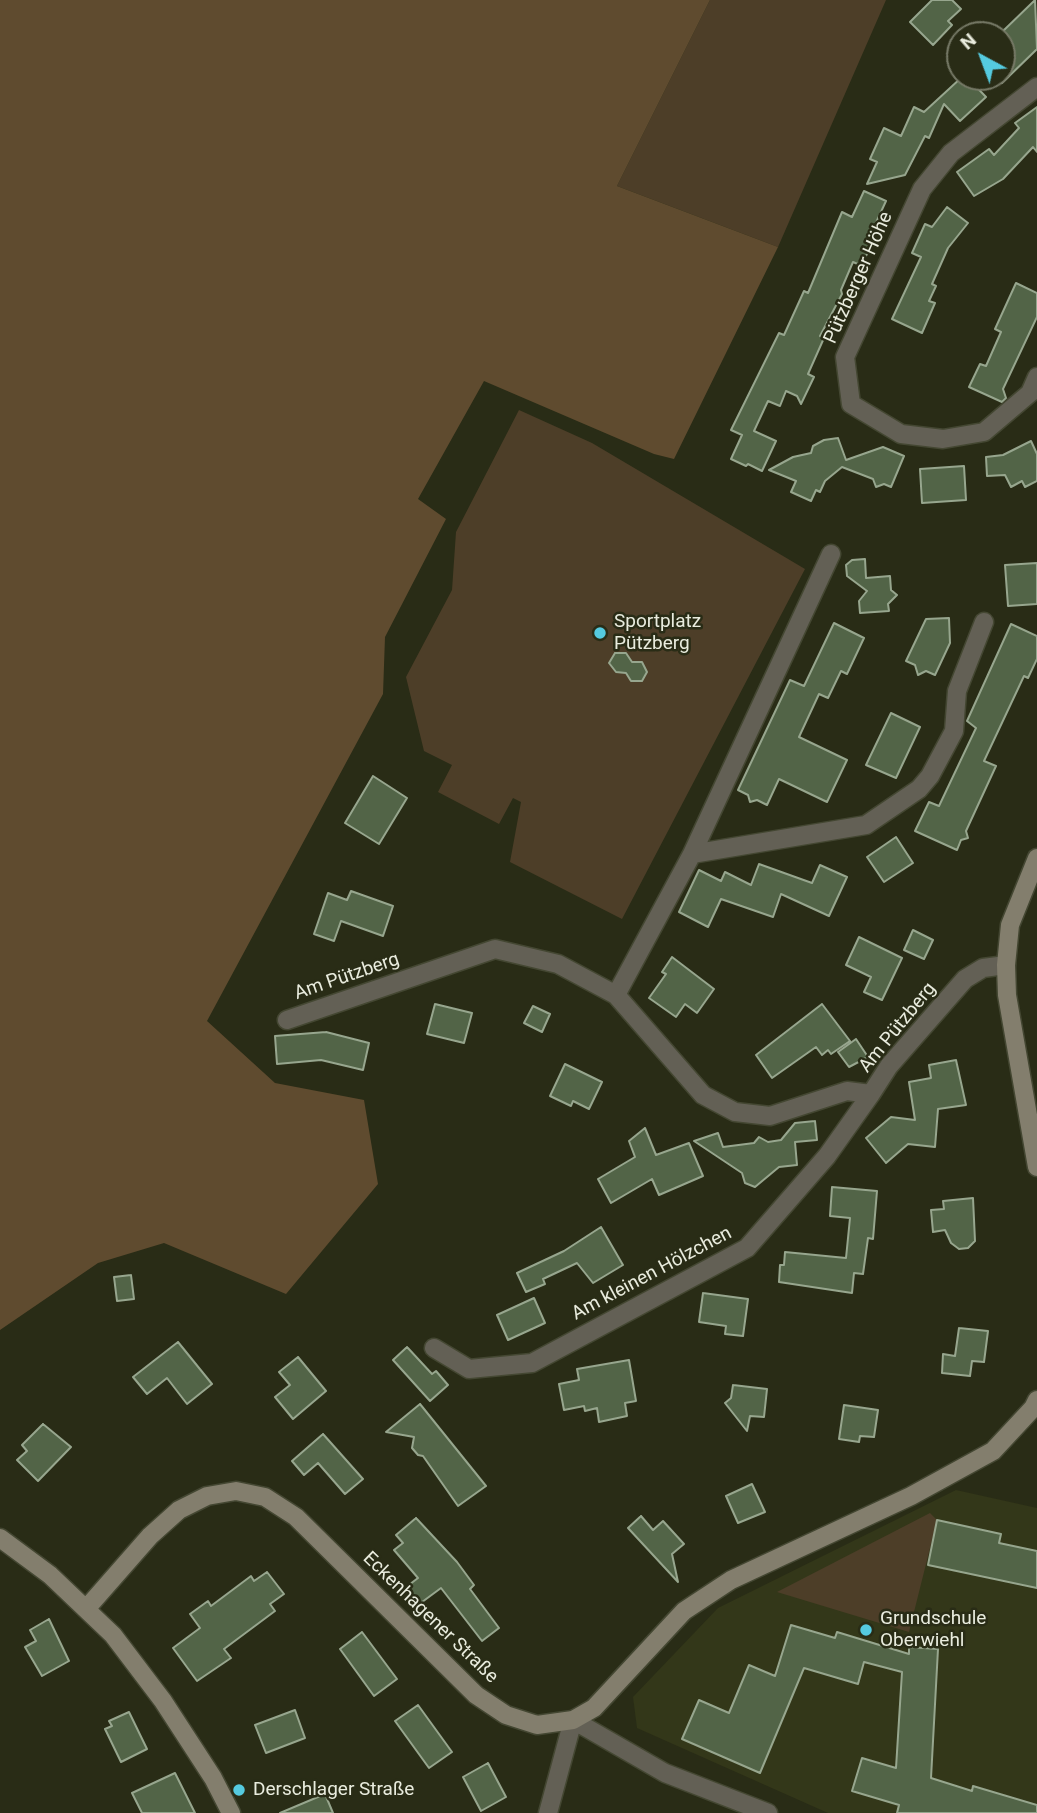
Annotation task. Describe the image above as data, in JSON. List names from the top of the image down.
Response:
{
  "streets": {
    "main road": ["Eckenhagener Straße"],
    "street": ["Pützberger Höhe", "Am Pützberg", "Am kleinen Hölzchen"]
  },
  "crossings": [
    ["Am Pützberg", "Am kleinen Hölzchen"]
  ],
  "places": ["Sportplatz Pützberg", "Grundschule Oberwiehl", "Derschlager Straße"],
  "north": "top left"
}
